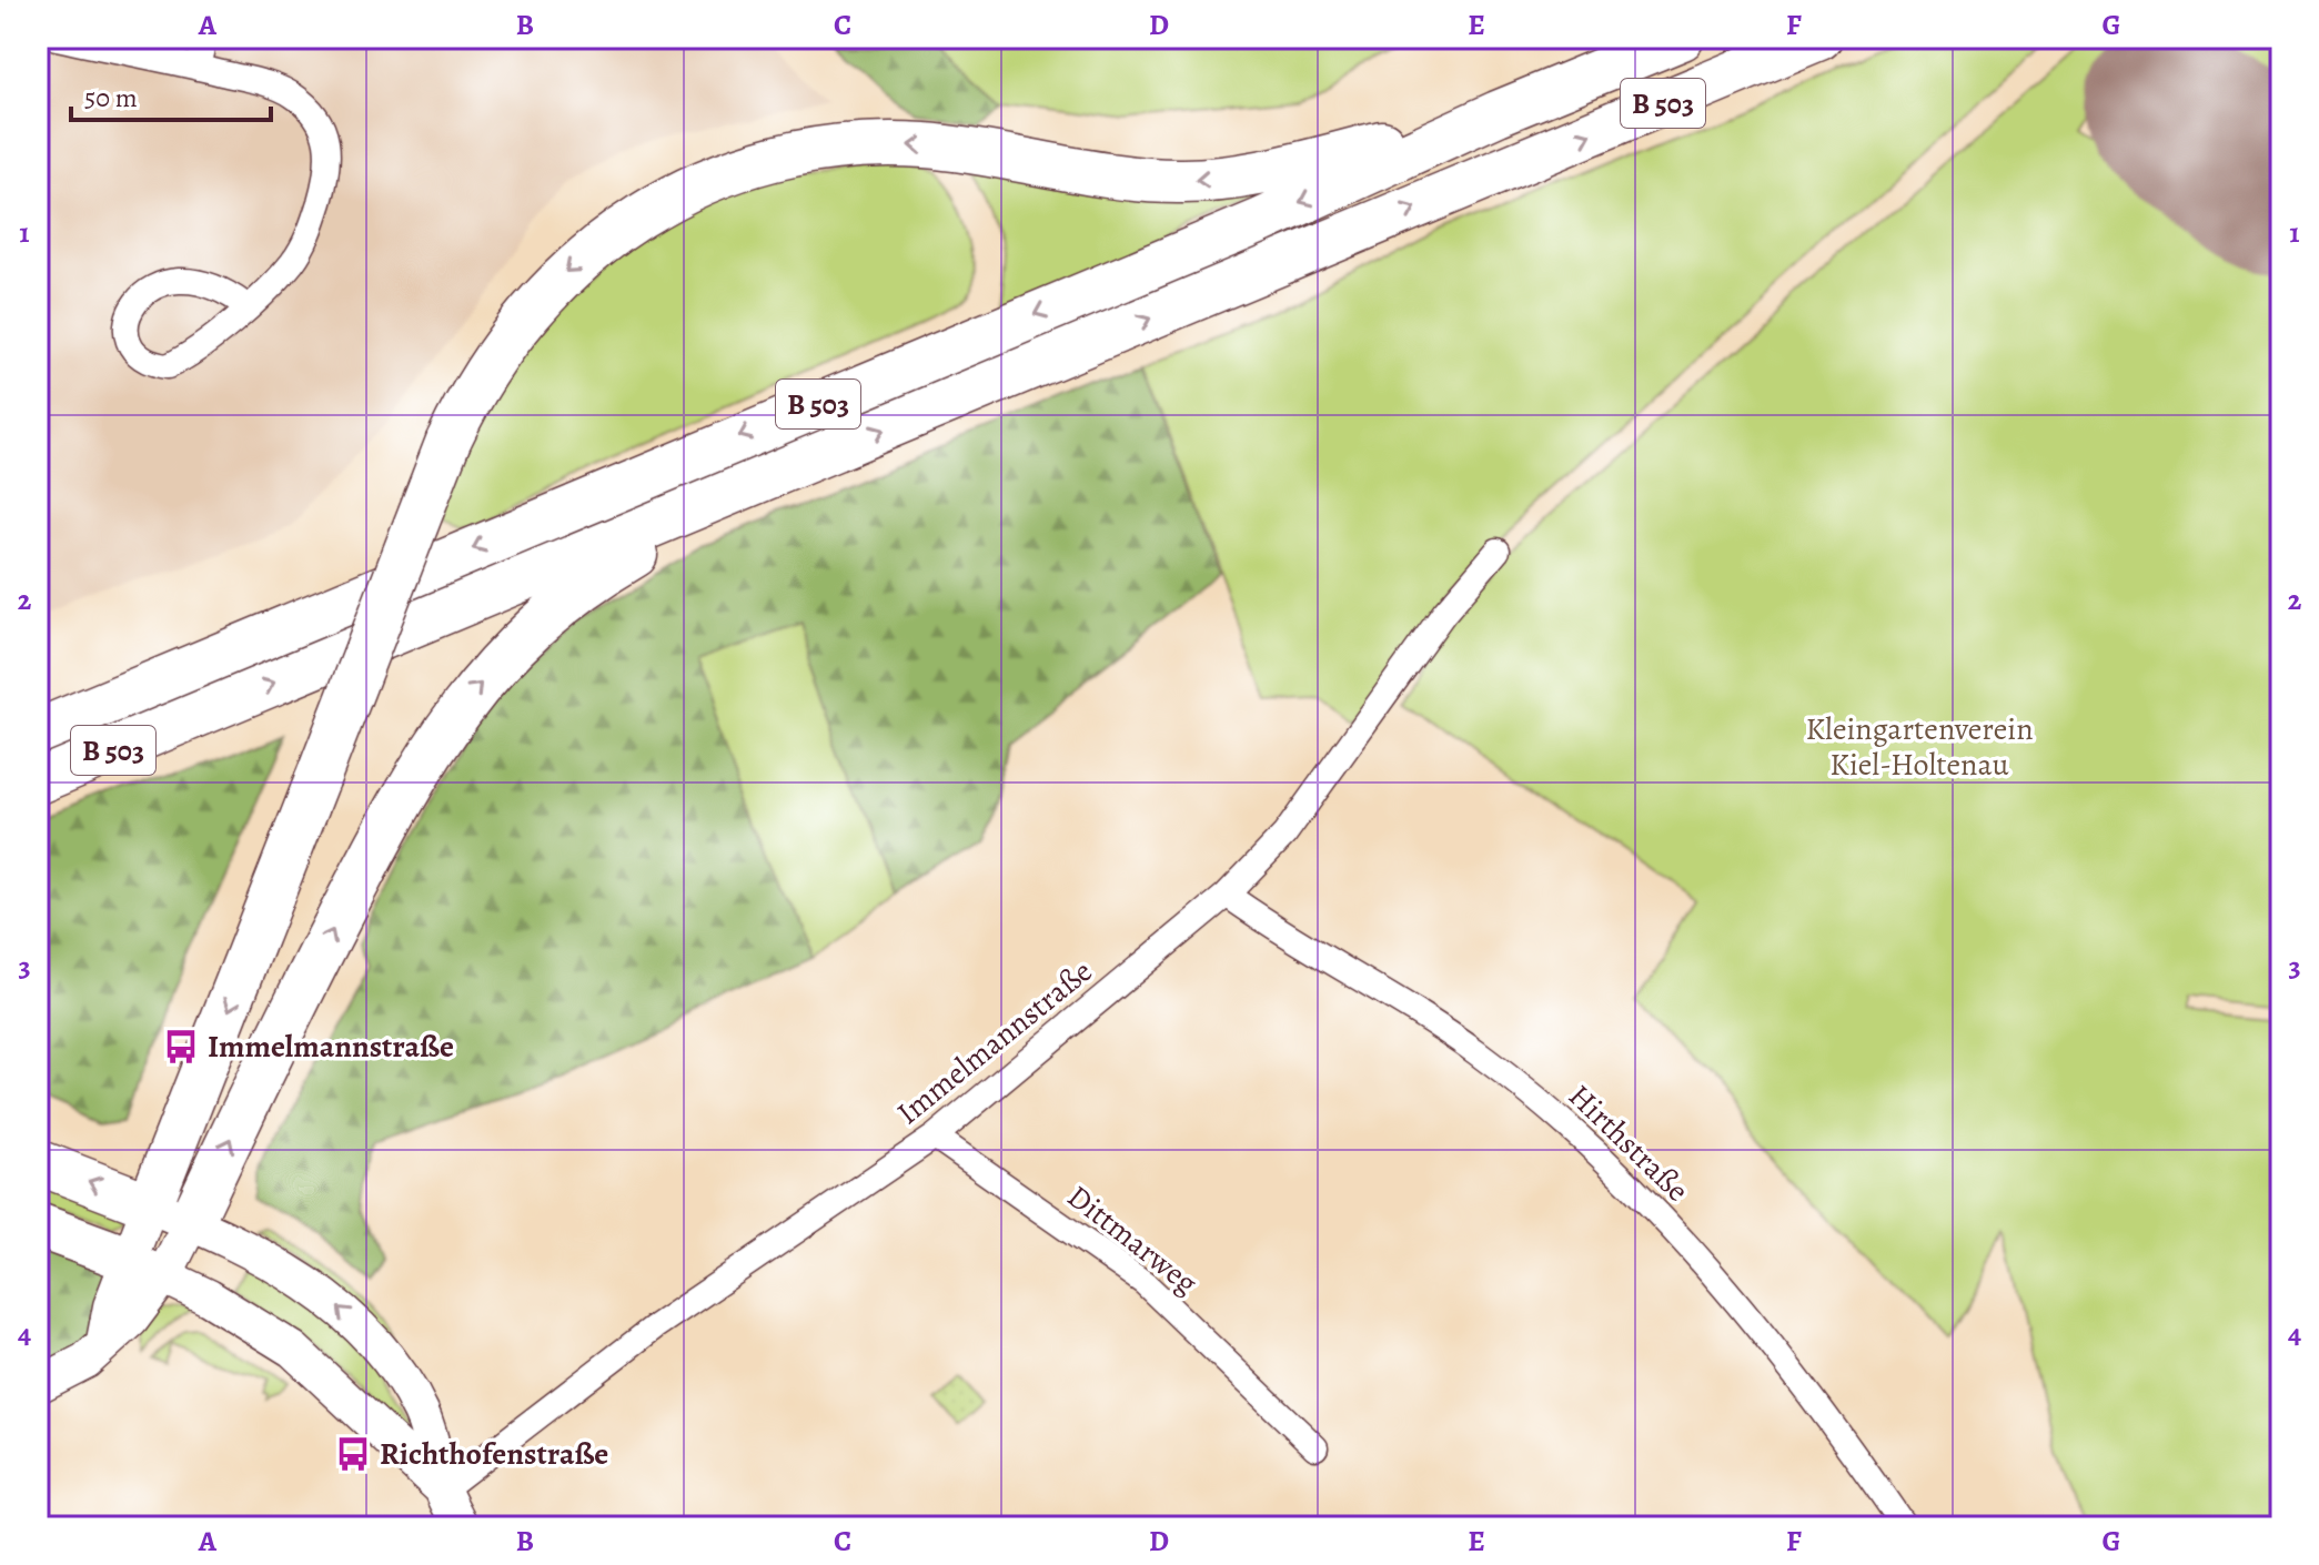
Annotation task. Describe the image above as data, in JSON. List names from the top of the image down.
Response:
{
  "streets": {
    "highway": ["B 503"],
    "street": ["Immelmannstraße", "Hirthstraße", "Dittmarweg"]
  },
  "crossings": [
    ["Immelmannstraße", "Hirthstraße"],
    ["Immelmannstraße", "Dittmarweg"]
  ],
  "parks": ["Kleingartenverein Kiel-Holtenau"],
  "places": {
    "bus stop": ["Immelmannstraße", "Richthofenstraße"]
  },
  "scale_bar": "50 m",
  "grid": {
    "columns": [
      "A",
      "B",
      "C",
      "D",
      "E",
      "F",
      "G"
    ],
    "rows": [
      "1",
      "2",
      "3",
      "4"
    ]
  }
}
